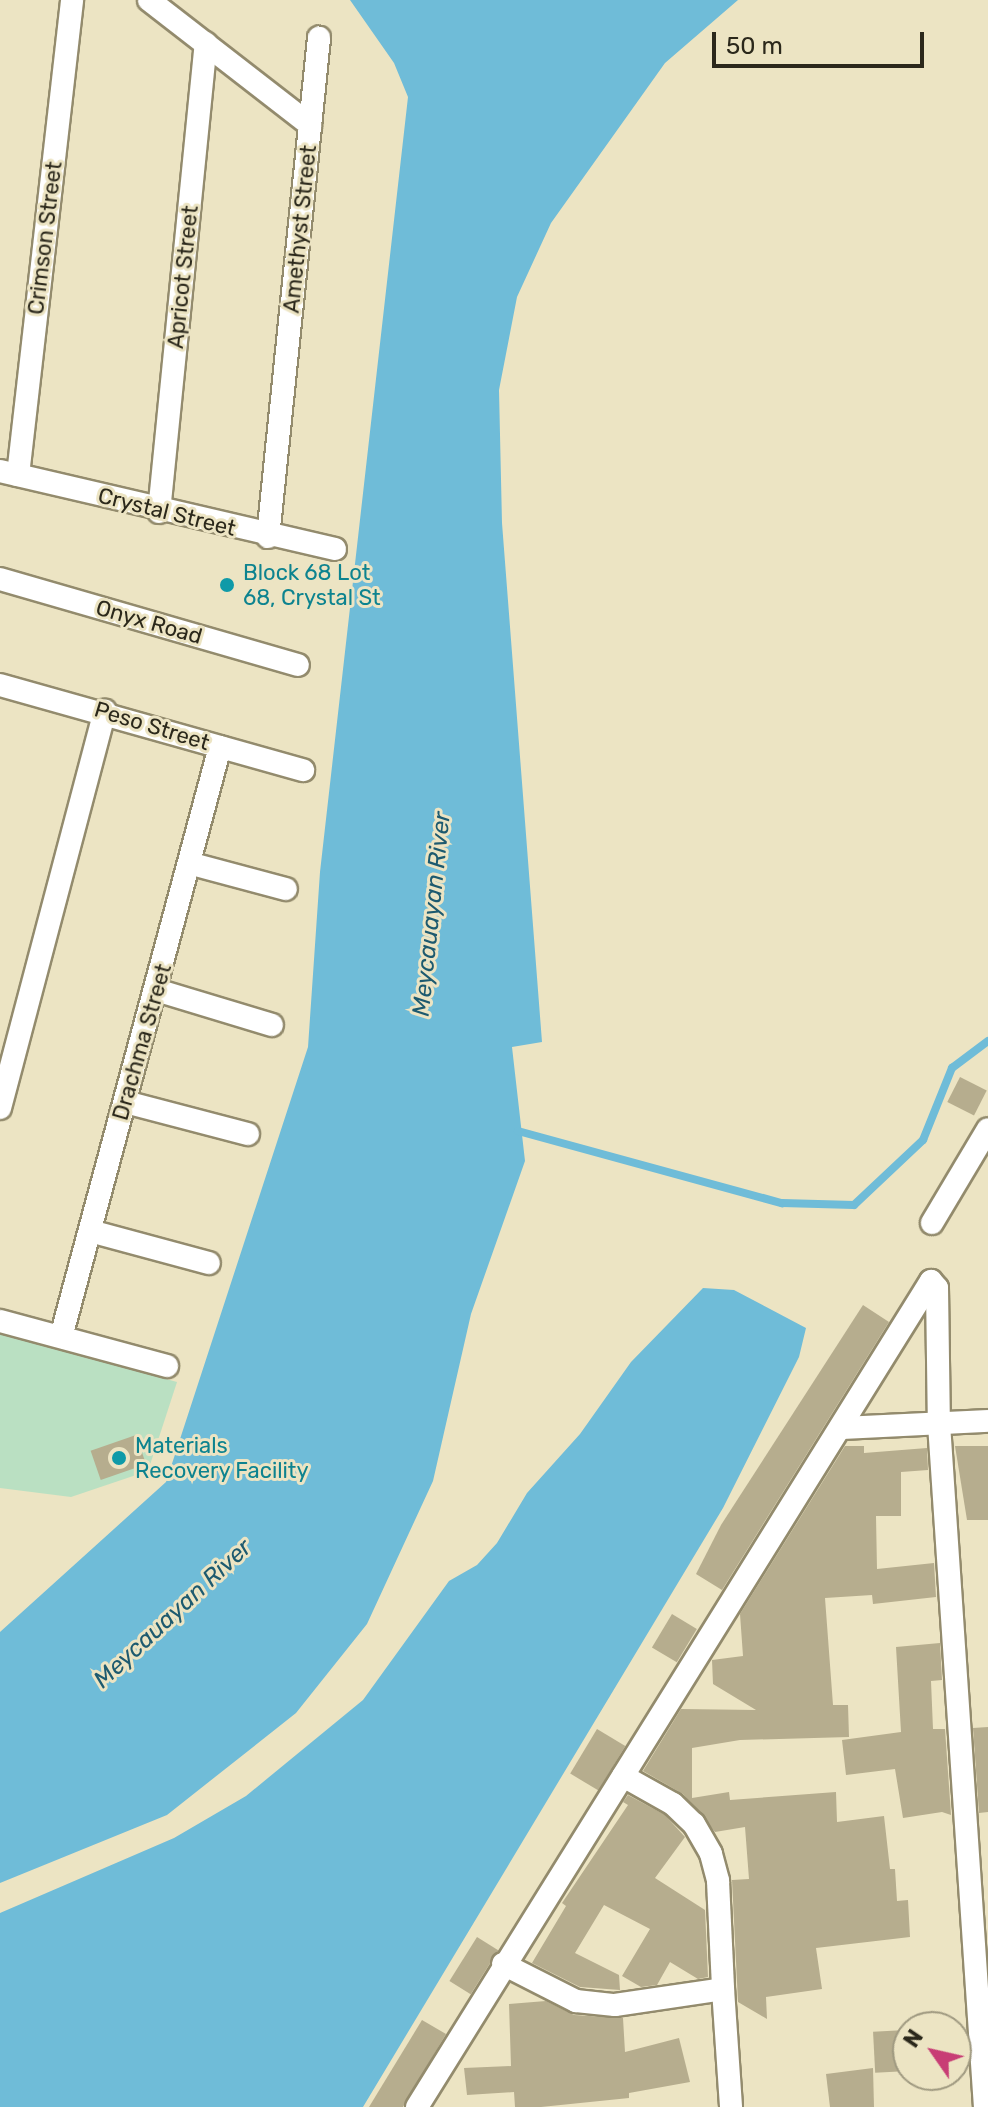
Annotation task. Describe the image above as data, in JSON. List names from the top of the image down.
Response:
{
  "streets": {
    "street": [
      "Amethyst Street",
      "Crimson Street",
      "Apricot Street",
      "Crystal Street",
      "Onyx Road",
      "Peso Street",
      "Drachma Street"
    ]
  },
  "crossings": [
    ["Amethyst Street", "Apricot Street"],
    ["Amethyst Street", "Crystal Street"],
    ["Crimson Street", "Crystal Street"],
    ["Apricot Street", "Crystal Street"],
    ["Peso Street", "Drachma Street"]
  ],
  "water": ["Meycauayan River"],
  "places": ["Block 68 Lot 68, Crystal St", "Materials Recovery Facility"],
  "scale_bar": "50 m",
  "north": "top left"
}
